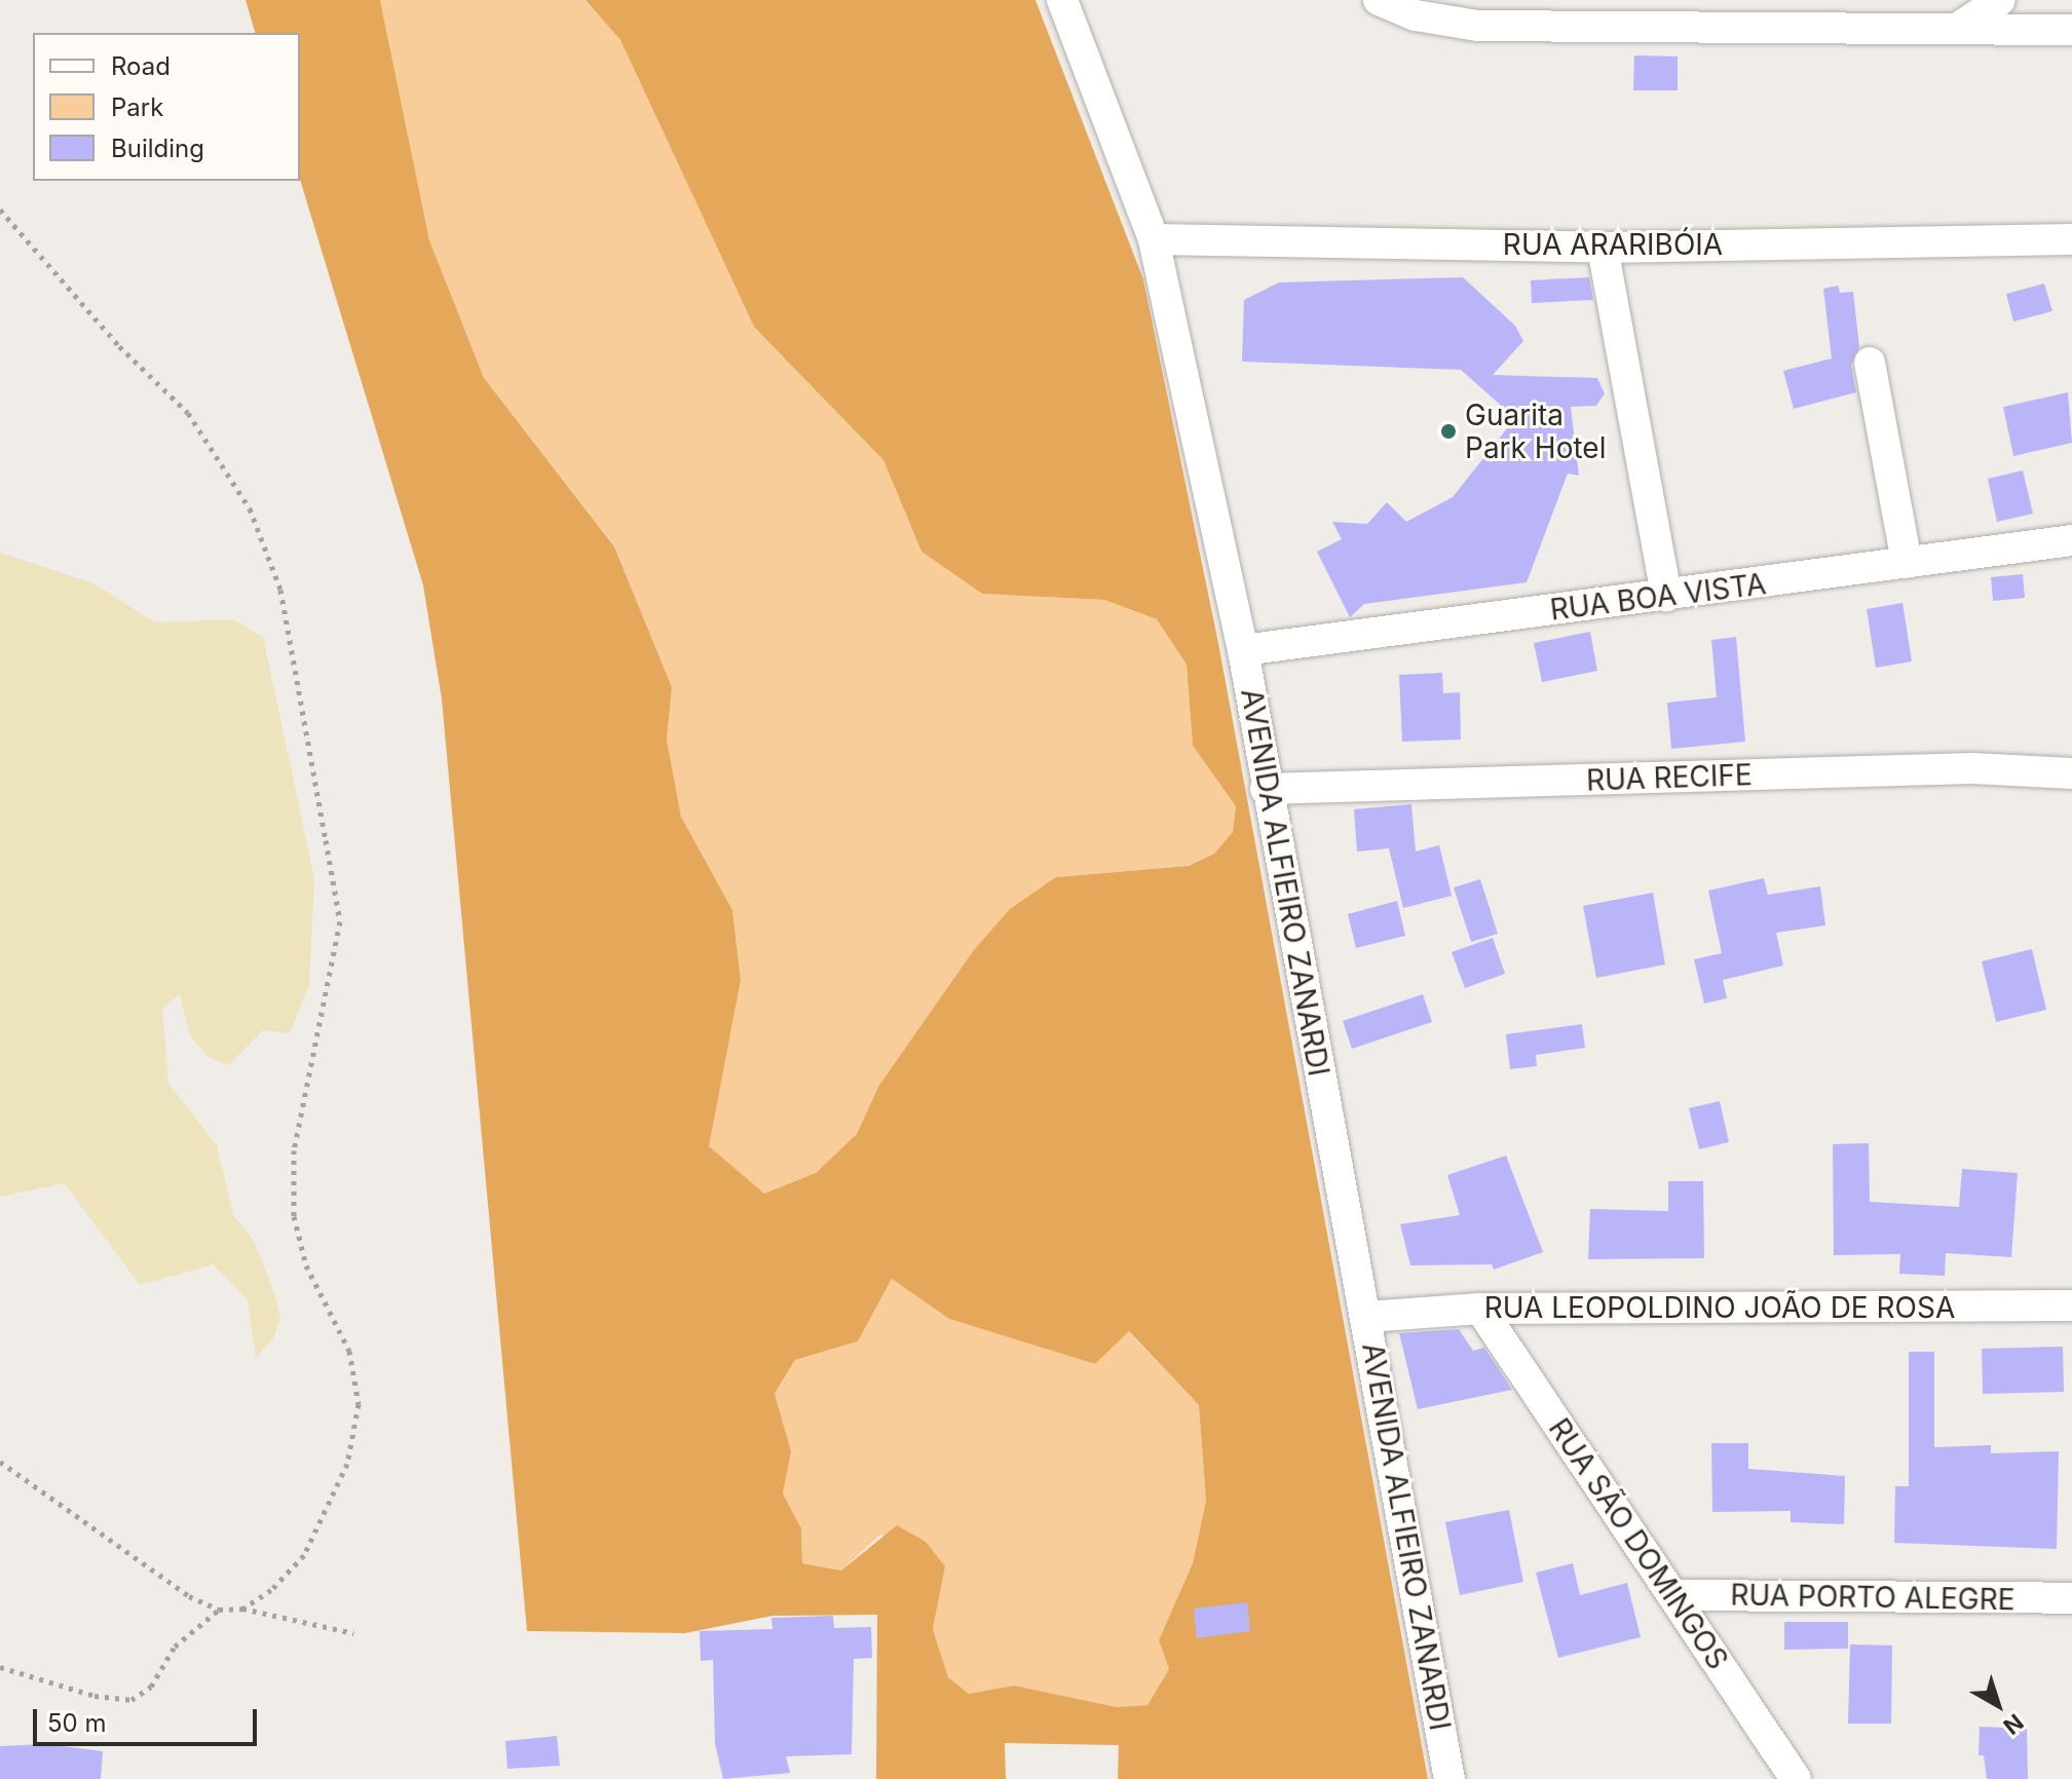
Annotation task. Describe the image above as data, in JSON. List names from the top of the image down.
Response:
{
  "streets": {
    "street": [
      "RUA ARARIBÓIA",
      "RUA BOA VISTA",
      "RUA RECIFE",
      "AVENIDA ALFIEIRO ZANARDI",
      "RUA LEOPOLDINO JOÃO DE ROSA",
      "RUA SÃO DOMINGOS",
      "RUA PORTO ALEGRE"
    ]
  },
  "crossings": [
    ["RUA ARARIBÓIA", "AVENIDA ALFIEIRO ZANARDI"],
    ["RUA BOA VISTA", "AVENIDA ALFIEIRO ZANARDI"],
    ["RUA RECIFE", "AVENIDA ALFIEIRO ZANARDI"],
    ["AVENIDA ALFIEIRO ZANARDI", "RUA LEOPOLDINO JOÃO DE ROSA"],
    ["RUA LEOPOLDINO JOÃO DE ROSA", "RUA SÃO DOMINGOS"],
    ["RUA SÃO DOMINGOS", "RUA PORTO ALEGRE"]
  ],
  "places": ["Guarita Park Hotel"],
  "legend": ["Road", "Park", "Building"],
  "scale_bar": "50 m",
  "north": "bottom right"
}
